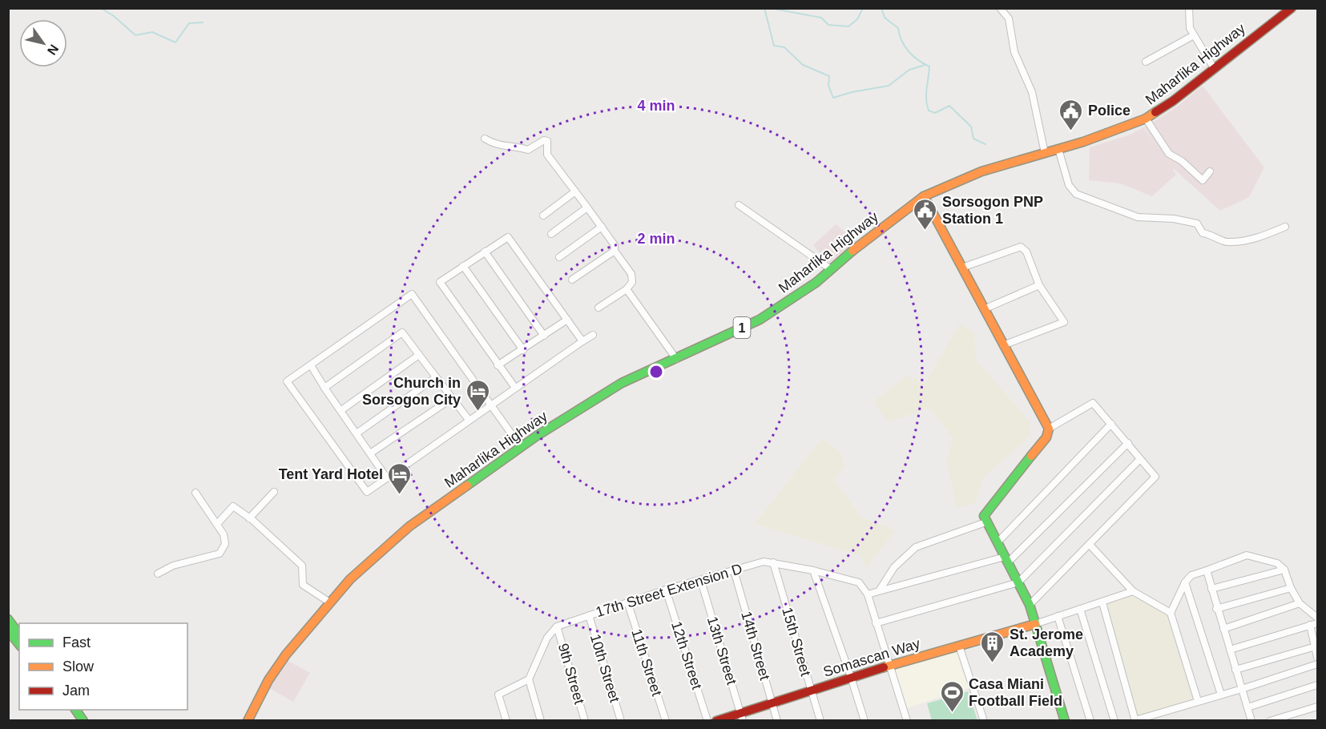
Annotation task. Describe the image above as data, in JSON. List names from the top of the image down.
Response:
{
  "streets": {
    "main road": ["Maharlika Highway", "1", "Somascan Way"],
    "street": [
      "17th Street Extension D",
      "15th Street",
      "14th Street",
      "13th Street",
      "12th Street",
      "11th Street",
      "10th Street",
      "9th Street"
    ]
  },
  "crossings": [
    ["17th Street Extension D", "15th Street"],
    ["17th Street Extension D", "14th Street"],
    ["17th Street Extension D", "13th Street"],
    ["17th Street Extension D", "12th Street"],
    ["17th Street Extension D", "11th Street"],
    ["17th Street Extension D", "10th Street"],
    ["17th Street Extension D", "9th Street"],
    ["15th Street", "Somascan Way"],
    ["14th Street", "Somascan Way"],
    ["13th Street", "Somascan Way"]
  ],
  "places": {
    "public building": ["Police", "Sorsogon PNP Station 1"],
    "hotel": ["Church in Sorsogon City", "Tent Yard Hotel"],
    "building": ["St. Jerome Academy"],
    "sports": ["Casa Miani Football Field"]
  },
  "legend": ["Fast", "Slow", "Jam"],
  "north": "bottom right",
  "rings": ["4 min", "2 min"]
}
